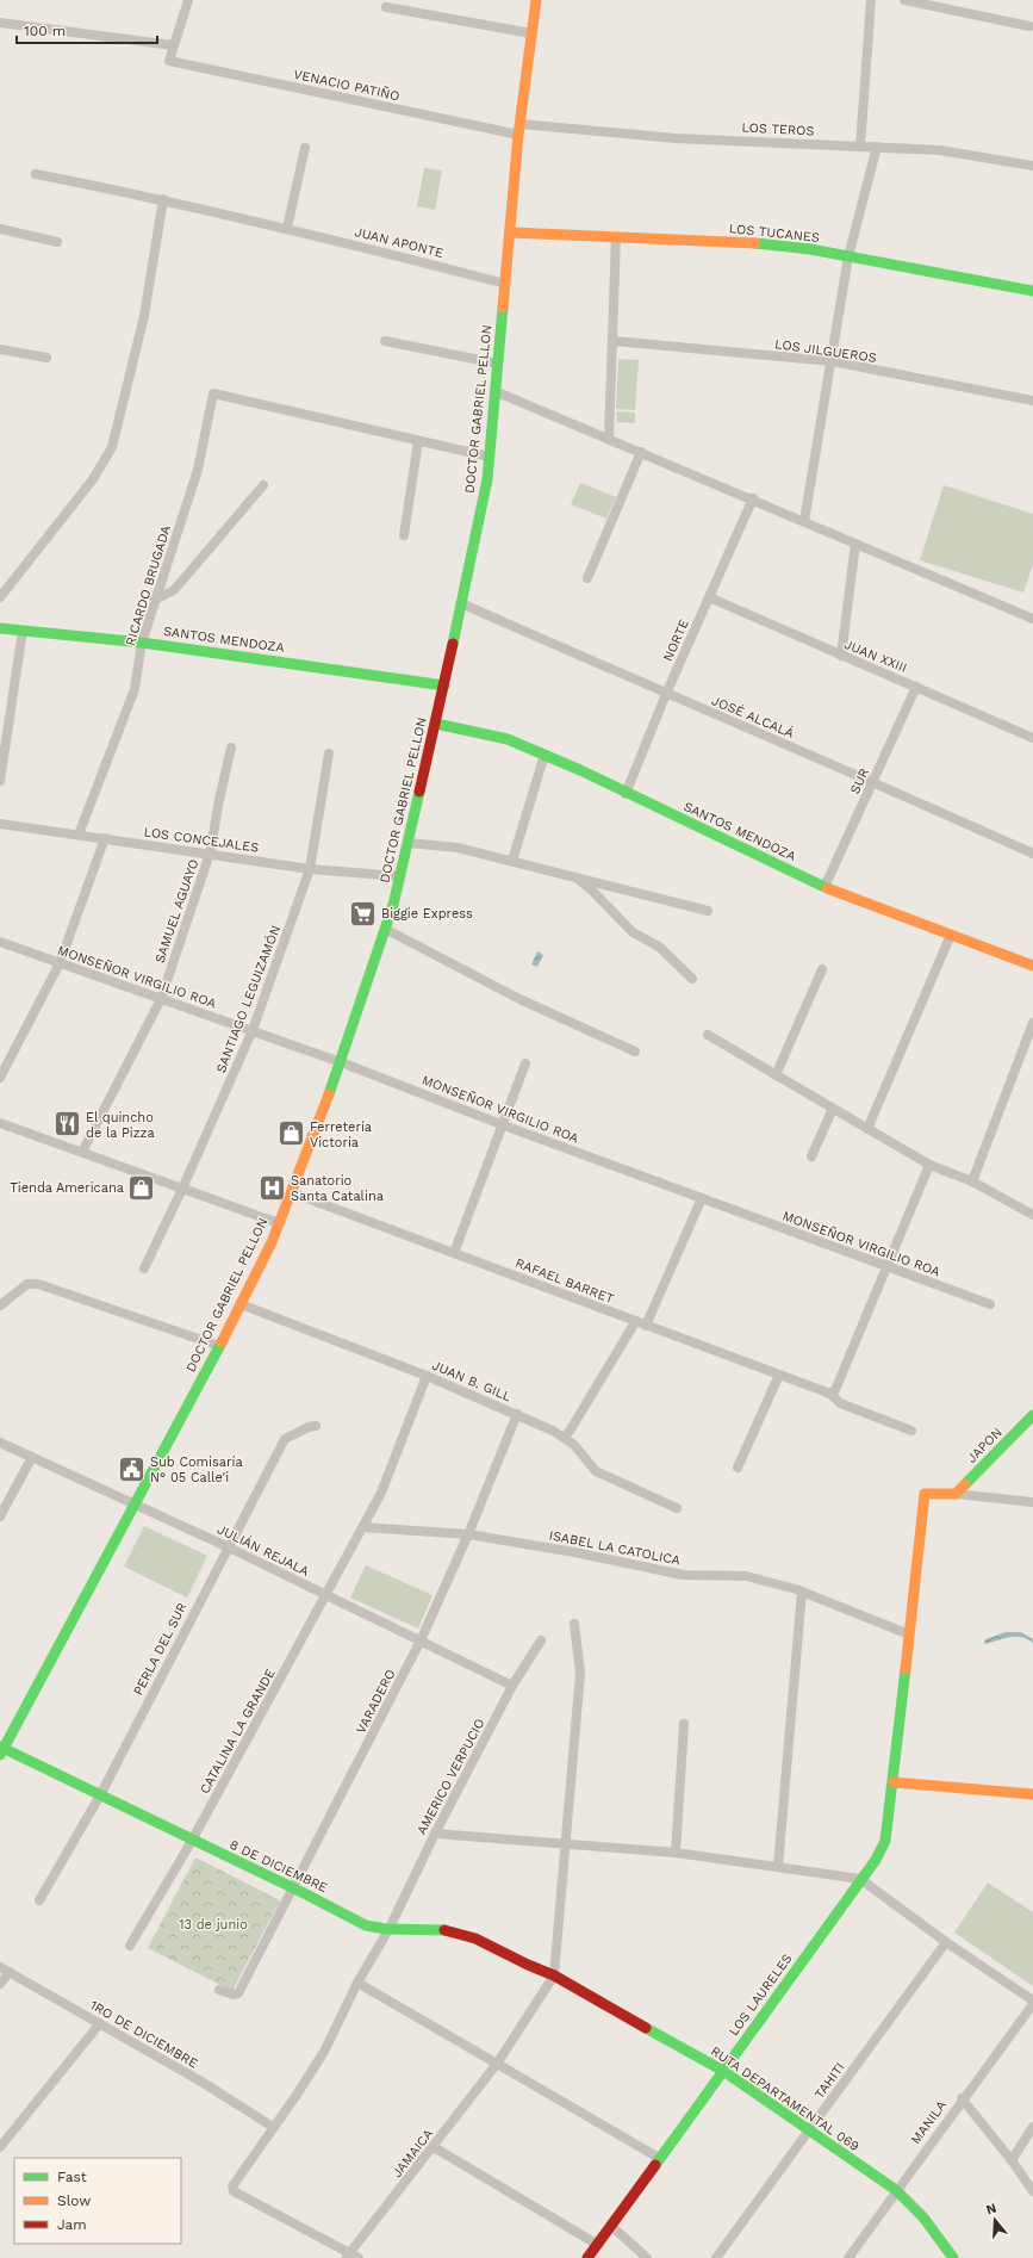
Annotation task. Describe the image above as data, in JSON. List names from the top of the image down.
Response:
{
  "streets": {
    "street": [
      "VENACIO PATIÑO",
      "LOS TEROS",
      "LOS TUCANES",
      "JUAN APONTE",
      "LOS JILGUEROS",
      "DOCTOR GABRIEL PELLON",
      "RICARDO BRUGADA",
      "SANTOS MENDOZA",
      "NORTE",
      "JUAN XXIII",
      "JOSÉ ALCALÁ",
      "SUR",
      "LOS CONCEJALES",
      "SAMUEL AGUAYO",
      "MONSEÑOR VIRGILIO ROA",
      "SANTIAGO LEGUIZAMÓN",
      "RAFAEL BARRET",
      "JUAN B. GILL",
      "JAPON",
      "ISABEL LA CATOLICA",
      "JULIÁN REJALA",
      "PERLA DEL SUR",
      "VARADERO",
      "CATALINA LA GRANDE",
      "AMERICO VERPUCIO",
      "8 DE DICIEMBRE",
      "LOS LAURELES",
      "1RO DE DICIEMBRE",
      "TAHITI",
      "RUTA DEPARTAMENTAL 069",
      "MANILA",
      "JAMAICA"
    ]
  },
  "crossings": [
    ["VENACIO PATIÑO", "DOCTOR GABRIEL PELLON"],
    ["LOS TEROS", "DOCTOR GABRIEL PELLON"],
    ["LOS TUCANES", "DOCTOR GABRIEL PELLON"],
    ["JUAN APONTE", "DOCTOR GABRIEL PELLON"],
    ["DOCTOR GABRIEL PELLON", "SANTOS MENDOZA"],
    ["DOCTOR GABRIEL PELLON", "JOSÉ ALCALÁ"],
    ["DOCTOR GABRIEL PELLON", "LOS CONCEJALES"],
    ["DOCTOR GABRIEL PELLON", "MONSEÑOR VIRGILIO ROA"],
    ["DOCTOR GABRIEL PELLON", "RAFAEL BARRET"],
    ["DOCTOR GABRIEL PELLON", "JUAN B. GILL"],
    ["DOCTOR GABRIEL PELLON", "JULIÁN REJALA"],
    ["DOCTOR GABRIEL PELLON", "8 DE DICIEMBRE"],
    ["RICARDO BRUGADA", "SANTOS MENDOZA"],
    ["RICARDO BRUGADA", "LOS CONCEJALES"],
    ["SANTOS MENDOZA", "NORTE"],
    ["SANTOS MENDOZA", "SUR"],
    ["NORTE", "JUAN XXIII"],
    ["NORTE", "JOSÉ ALCALÁ"],
    ["JUAN XXIII", "SUR"],
    ["JOSÉ ALCALÁ", "SUR"],
    ["LOS CONCEJALES", "SAMUEL AGUAYO"],
    ["LOS CONCEJALES", "SANTIAGO LEGUIZAMÓN"],
    ["SAMUEL AGUAYO", "MONSEÑOR VIRGILIO ROA"],
    ["MONSEÑOR VIRGILIO ROA", "SANTIAGO LEGUIZAMÓN"],
    ["JUAN B. GILL", "VARADERO"],
    ["JUAN B. GILL", "CATALINA LA GRANDE"],
    ["JAPON", "LOS LAURELES"],
    ["ISABEL LA CATOLICA", "VARADERO"],
    ["ISABEL LA CATOLICA", "CATALINA LA GRANDE"],
    ["ISABEL LA CATOLICA", "LOS LAURELES"],
    ["JULIÁN REJALA", "PERLA DEL SUR"],
    ["JULIÁN REJALA", "VARADERO"],
    ["JULIÁN REJALA", "CATALINA LA GRANDE"],
    ["JULIÁN REJALA", "AMERICO VERPUCIO"],
    ["PERLA DEL SUR", "8 DE DICIEMBRE"],
    ["VARADERO", "8 DE DICIEMBRE"],
    ["CATALINA LA GRANDE", "8 DE DICIEMBRE"],
    ["AMERICO VERPUCIO", "8 DE DICIEMBRE"],
    ["AMERICO VERPUCIO", "1RO DE DICIEMBRE"],
    ["AMERICO VERPUCIO", "JAMAICA"],
    ["8 DE DICIEMBRE", "RUTA DEPARTAMENTAL 069"],
    ["8 DE DICIEMBRE", "JAMAICA"],
    ["LOS LAURELES", "RUTA DEPARTAMENTAL 069"],
    ["TAHITI", "RUTA DEPARTAMENTAL 069"],
    ["RUTA DEPARTAMENTAL 069", "MANILA"],
    ["RUTA DEPARTAMENTAL 069", "JAMAICA"]
  ],
  "parks": ["13 de junio"],
  "places": {
    "supermarket": ["Biggie Express"],
    "restaurant": ["El quincho de la Pizza"],
    "shop": ["Ferretería Victoria", "Tienda Americana"],
    "hospital": ["Sanatorio Santa Catalina"],
    "public building": ["Sub Comisaría N° 05 Calle'i"]
  },
  "legend": ["Fast", "Slow", "Jam"],
  "scale_bar": "100 m",
  "north": "top"
}
